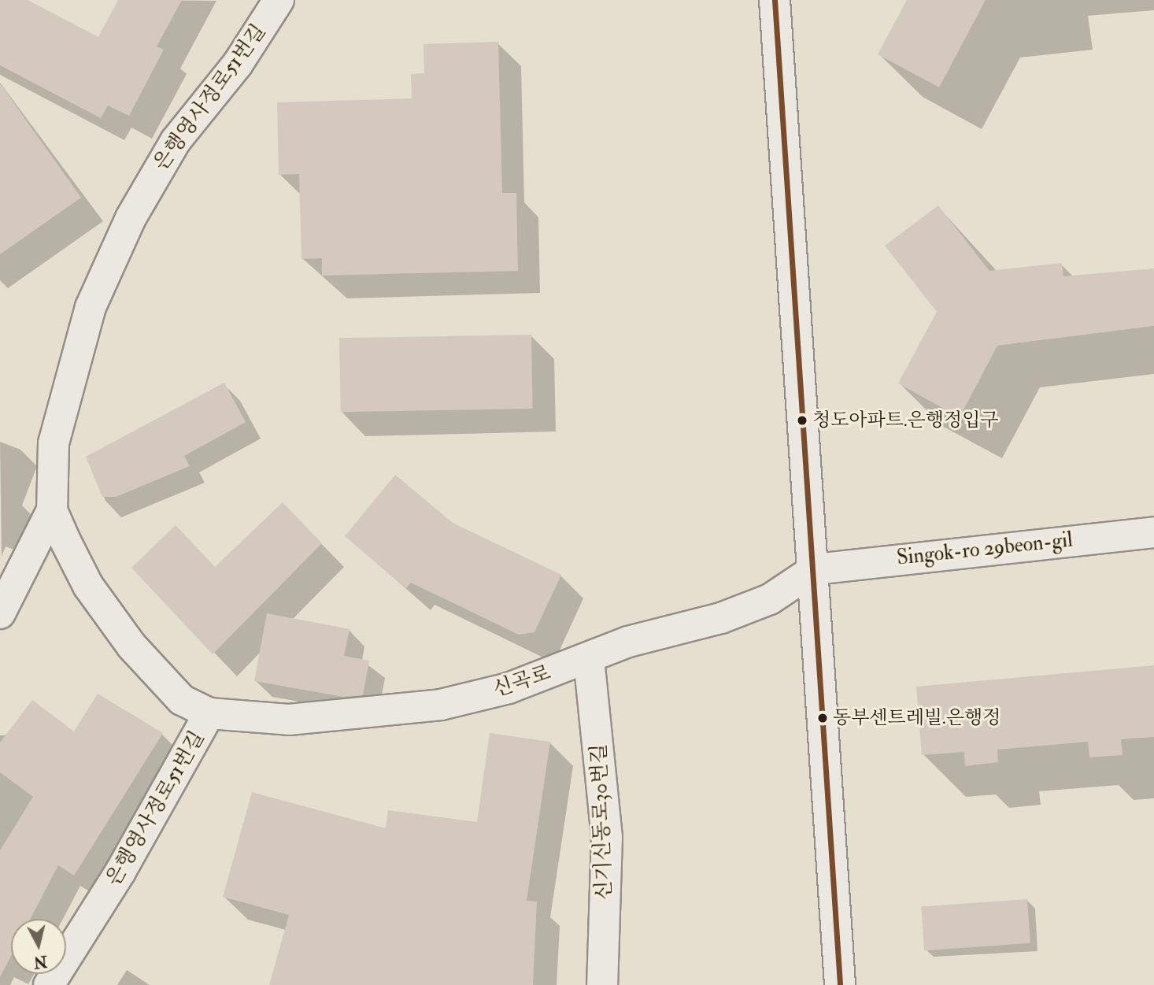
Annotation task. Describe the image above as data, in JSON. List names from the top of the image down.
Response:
{
  "streets": {
    "street": [
      "은행영사정로51번길",
      "Singok-ro 29beon-gil",
      "신곡로",
      "신기신동로30번길"
    ]
  },
  "crossings": [
    ["은행영사정로51번길", "신곡로"],
    ["Singok-ro 29beon-gil", "신곡로"],
    ["신곡로", "신기신동로30번길"]
  ],
  "places": ["청도아파트.은행정입구", "동부센트레빌.은행정"],
  "north": "bottom"
}
